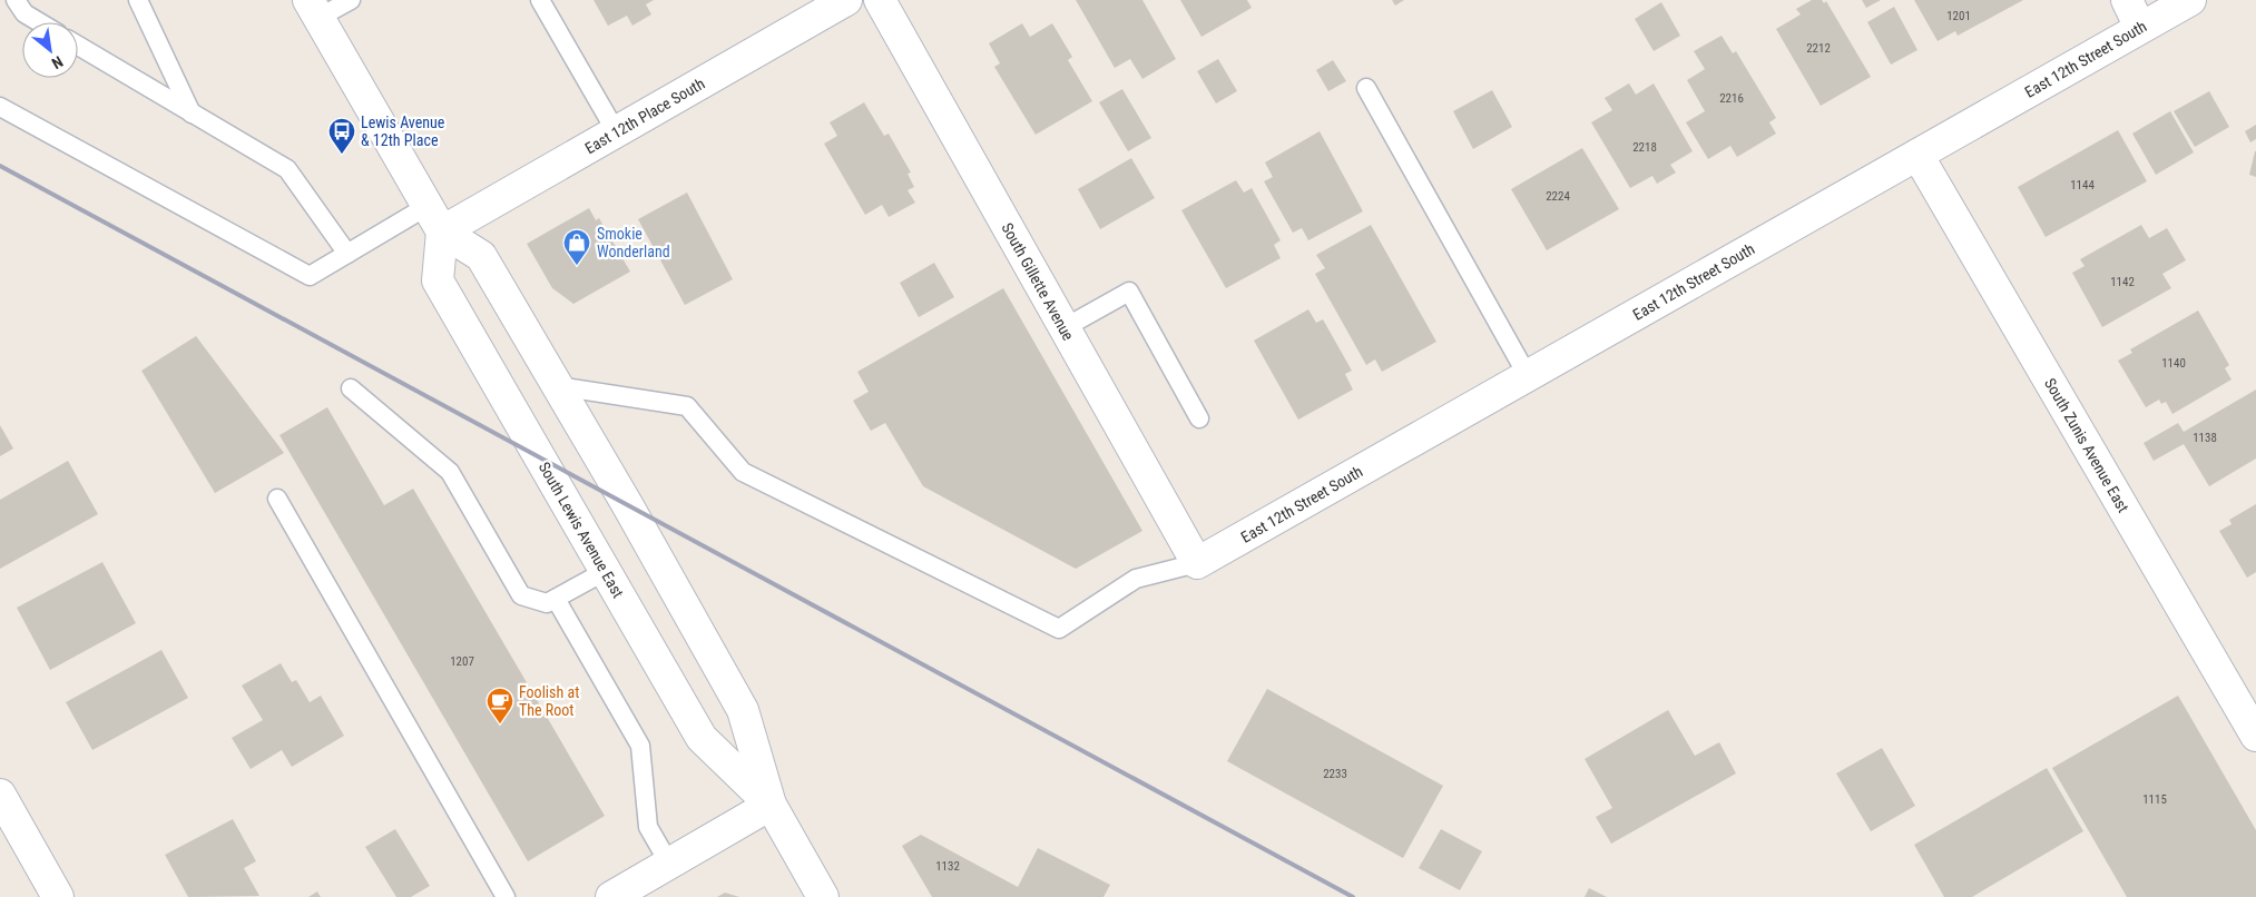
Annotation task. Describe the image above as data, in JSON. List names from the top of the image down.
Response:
{
  "streets": {
    "street": [
      "East 12th Street South",
      "East 12th Place South",
      "South Gillette Avenue",
      "South Zunis Avenue East",
      "South Lewis Avenue East"
    ]
  },
  "crossings": [
    ["East 12th Street South", "South Gillette Avenue"],
    ["East 12th Street South", "South Zunis Avenue East"],
    ["East 12th Place South", "South Lewis Avenue East"]
  ],
  "places": {
    "bus stop": ["Lewis Avenue & 12th Place"],
    "shop": ["Smokie Wonderland"],
    "cafe": ["Foolish at The Root"]
  },
  "house_numbers": [
    "1201",
    "2212",
    "2216",
    "2218",
    "1144",
    "2224",
    "1142",
    "1140",
    "1138",
    "1207",
    "2233",
    "1115",
    "1132"
  ],
  "north": "bottom right"
}
